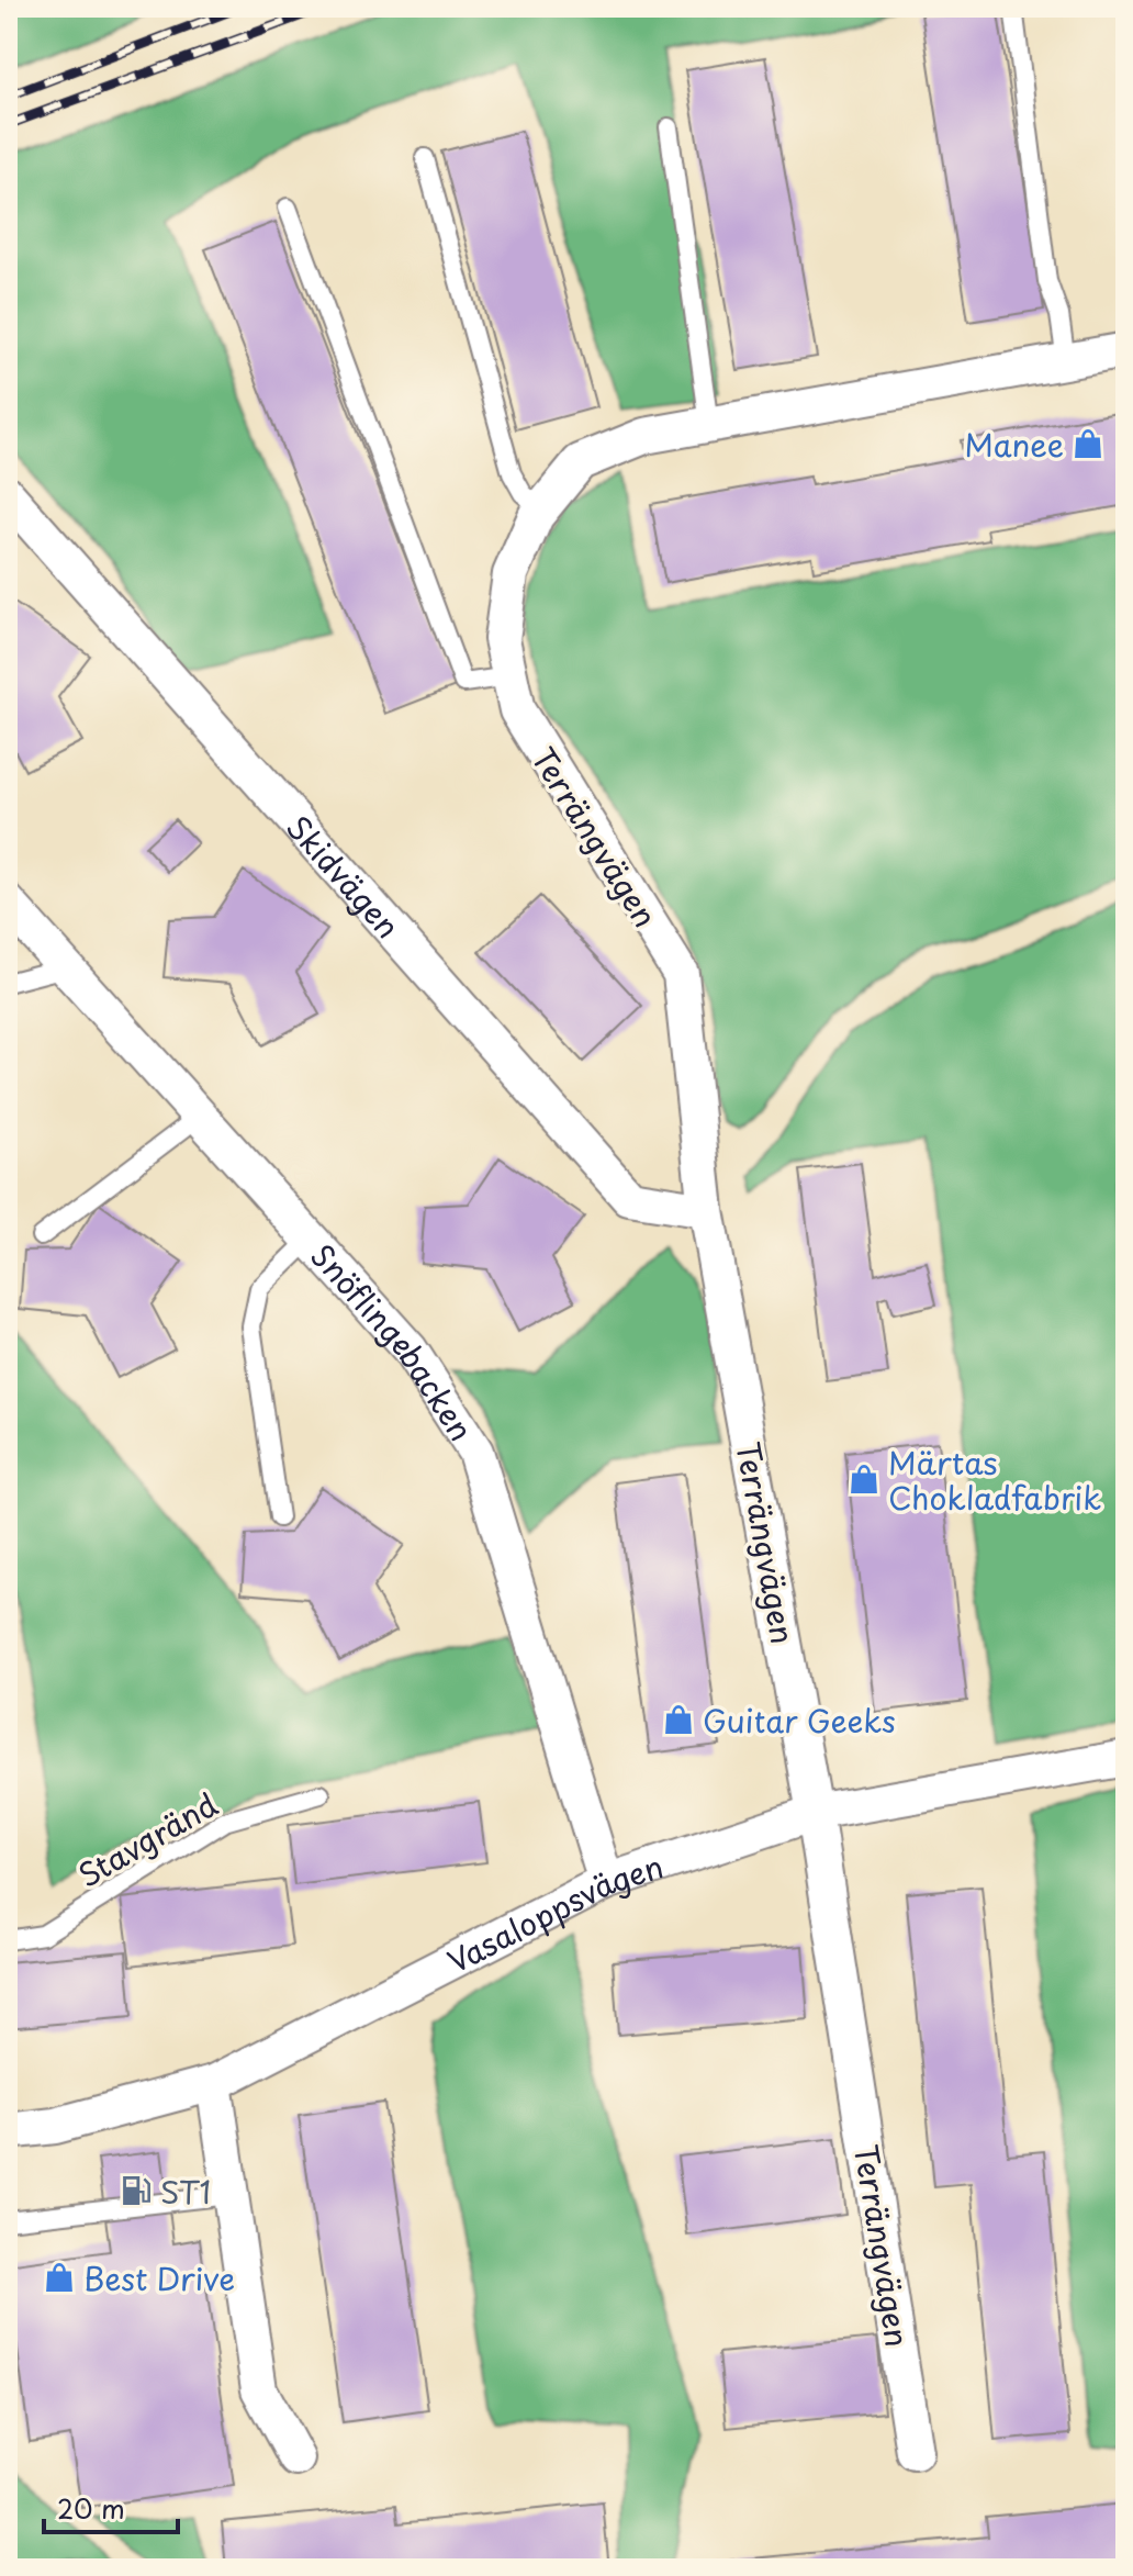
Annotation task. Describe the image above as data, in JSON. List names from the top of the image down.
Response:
{
  "streets": {
    "street": [
      "Terrängvägen",
      "Skidvägen",
      "Snöflingebacken",
      "Vasaloppsvägen"
    ],
    "lane": ["Stavgränd"]
  },
  "crossings": [
    ["Terrängvägen", "Skidvägen"],
    ["Terrängvägen", "Vasaloppsvägen"],
    ["Snöflingebacken", "Vasaloppsvägen"]
  ],
  "places": {
    "shop": [
      "Manee",
      "Märtas Chokladfabrik",
      "Guitar Geeks",
      "Best Drive"
    ],
    "fuel station": ["ST1"]
  },
  "scale_bar": "20 m"
}
